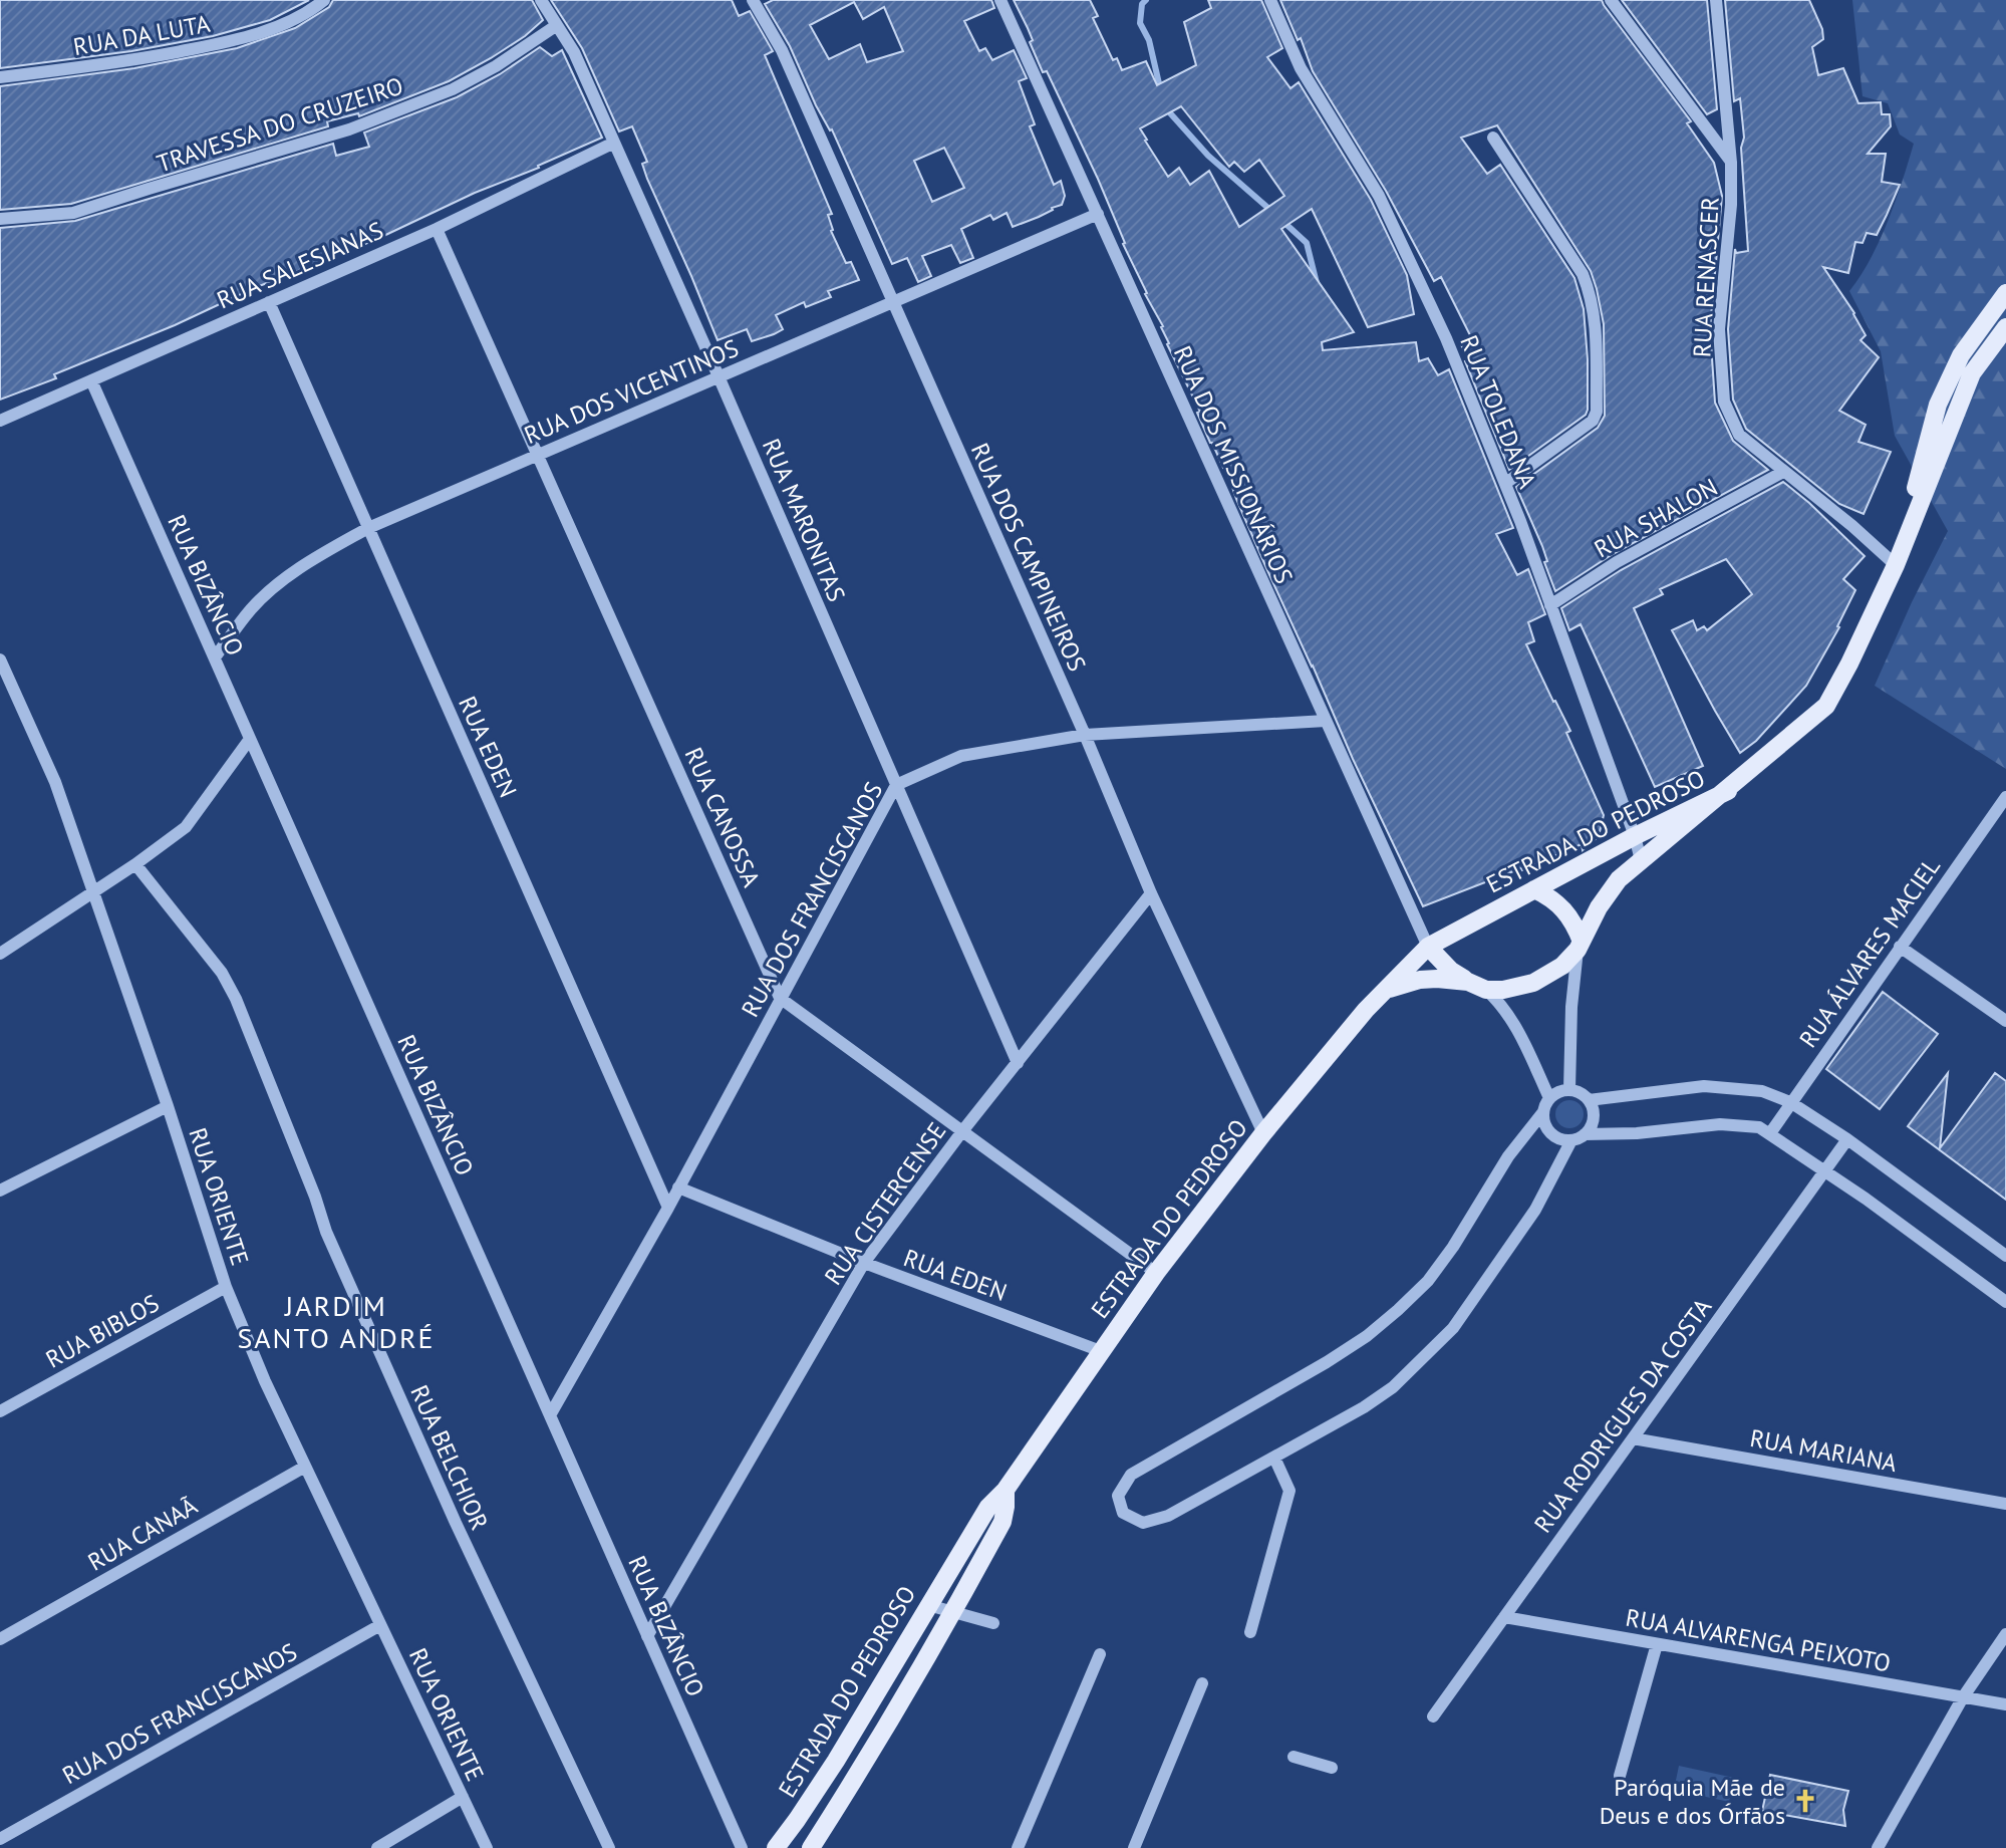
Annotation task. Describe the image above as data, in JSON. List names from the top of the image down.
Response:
{
  "streets": {
    "main road": ["ESTRADA DO PEDROSO"],
    "street": [
      "RUA DA LUTA",
      "TRAVESSA DO CRUZEIRO",
      "RUA SALESIANAS",
      "RUA RENASCER",
      "RUA DOS VICENTINOS",
      "RUA TOLEDANA",
      "RUA DOS MISSIONÁRIOS",
      "RUA SHALON",
      "RUA MARONITAS",
      "RUA DOS CAMPINEIROS",
      "RUA BIZÂNCIO",
      "RUA EDEN",
      "RUA CANOSSA",
      "RUA DOS FRANCISCANOS",
      "RUA ÁLVARES MACIEL",
      "RUA ORIENTE",
      "RUA CISTERCENSE",
      "RUA BIBLOS",
      "RUA RODRIGUES DA COSTA",
      "RUA MARIANA",
      "RUA BELCHIOR",
      "RUA CANAÃ",
      "RUA ALVARENGA PEIXOTO"
    ]
  },
  "crossings": [
    ["TRAVESSA DO CRUZEIRO", "RUA MARONITAS"],
    ["RUA SALESIANAS", "RUA MARONITAS"],
    ["RUA SALESIANAS", "RUA BIZÂNCIO"],
    ["RUA SALESIANAS", "RUA EDEN"],
    ["RUA SALESIANAS", "RUA CANOSSA"],
    ["RUA RENASCER", "RUA SHALON"],
    ["RUA RENASCER", "ESTRADA DO PEDROSO"],
    ["RUA DOS VICENTINOS", "RUA DOS MISSIONÁRIOS"],
    ["RUA DOS VICENTINOS", "RUA MARONITAS"],
    ["RUA DOS VICENTINOS", "RUA DOS CAMPINEIROS"],
    ["RUA DOS VICENTINOS", "RUA BIZÂNCIO"],
    ["RUA DOS VICENTINOS", "RUA EDEN"],
    ["RUA DOS VICENTINOS", "RUA CANOSSA"],
    ["RUA TOLEDANA", "RUA SHALON"],
    ["RUA TOLEDANA", "ESTRADA DO PEDROSO"],
    ["RUA DOS MISSIONÁRIOS", "ESTRADA DO PEDROSO"],
    ["RUA DOS MISSIONÁRIOS", "RUA DOS FRANCISCANOS"],
    ["RUA MARONITAS", "RUA DOS FRANCISCANOS"],
    ["RUA MARONITAS", "RUA CISTERCENSE"],
    ["RUA DOS CAMPINEIROS", "ESTRADA DO PEDROSO"],
    ["RUA DOS CAMPINEIROS", "RUA DOS FRANCISCANOS"],
    ["RUA DOS CAMPINEIROS", "RUA CISTERCENSE"],
    ["RUA BIZÂNCIO", "RUA DOS FRANCISCANOS"],
    ["RUA BIZÂNCIO", "RUA CISTERCENSE"],
    ["RUA EDEN", "ESTRADA DO PEDROSO"],
    ["RUA EDEN", "RUA DOS FRANCISCANOS"],
    ["RUA EDEN", "RUA CISTERCENSE"],
    ["RUA CANOSSA", "ESTRADA DO PEDROSO"],
    ["RUA CANOSSA", "RUA DOS FRANCISCANOS"],
    ["RUA CANOSSA", "RUA CISTERCENSE"],
    ["RUA DOS FRANCISCANOS", "RUA ORIENTE"],
    ["RUA ORIENTE", "RUA BIBLOS"],
    ["RUA ORIENTE", "RUA CANAÃ"],
    ["RUA RODRIGUES DA COSTA", "RUA MARIANA"],
    ["RUA RODRIGUES DA COSTA", "RUA ALVARENGA PEIXOTO"]
  ],
  "districts": ["JARDIM SANTO ANDRÉ"],
  "places": {
    "church": ["Paróquia Mãe de Deus e dos Órfãos"]
  }
}
